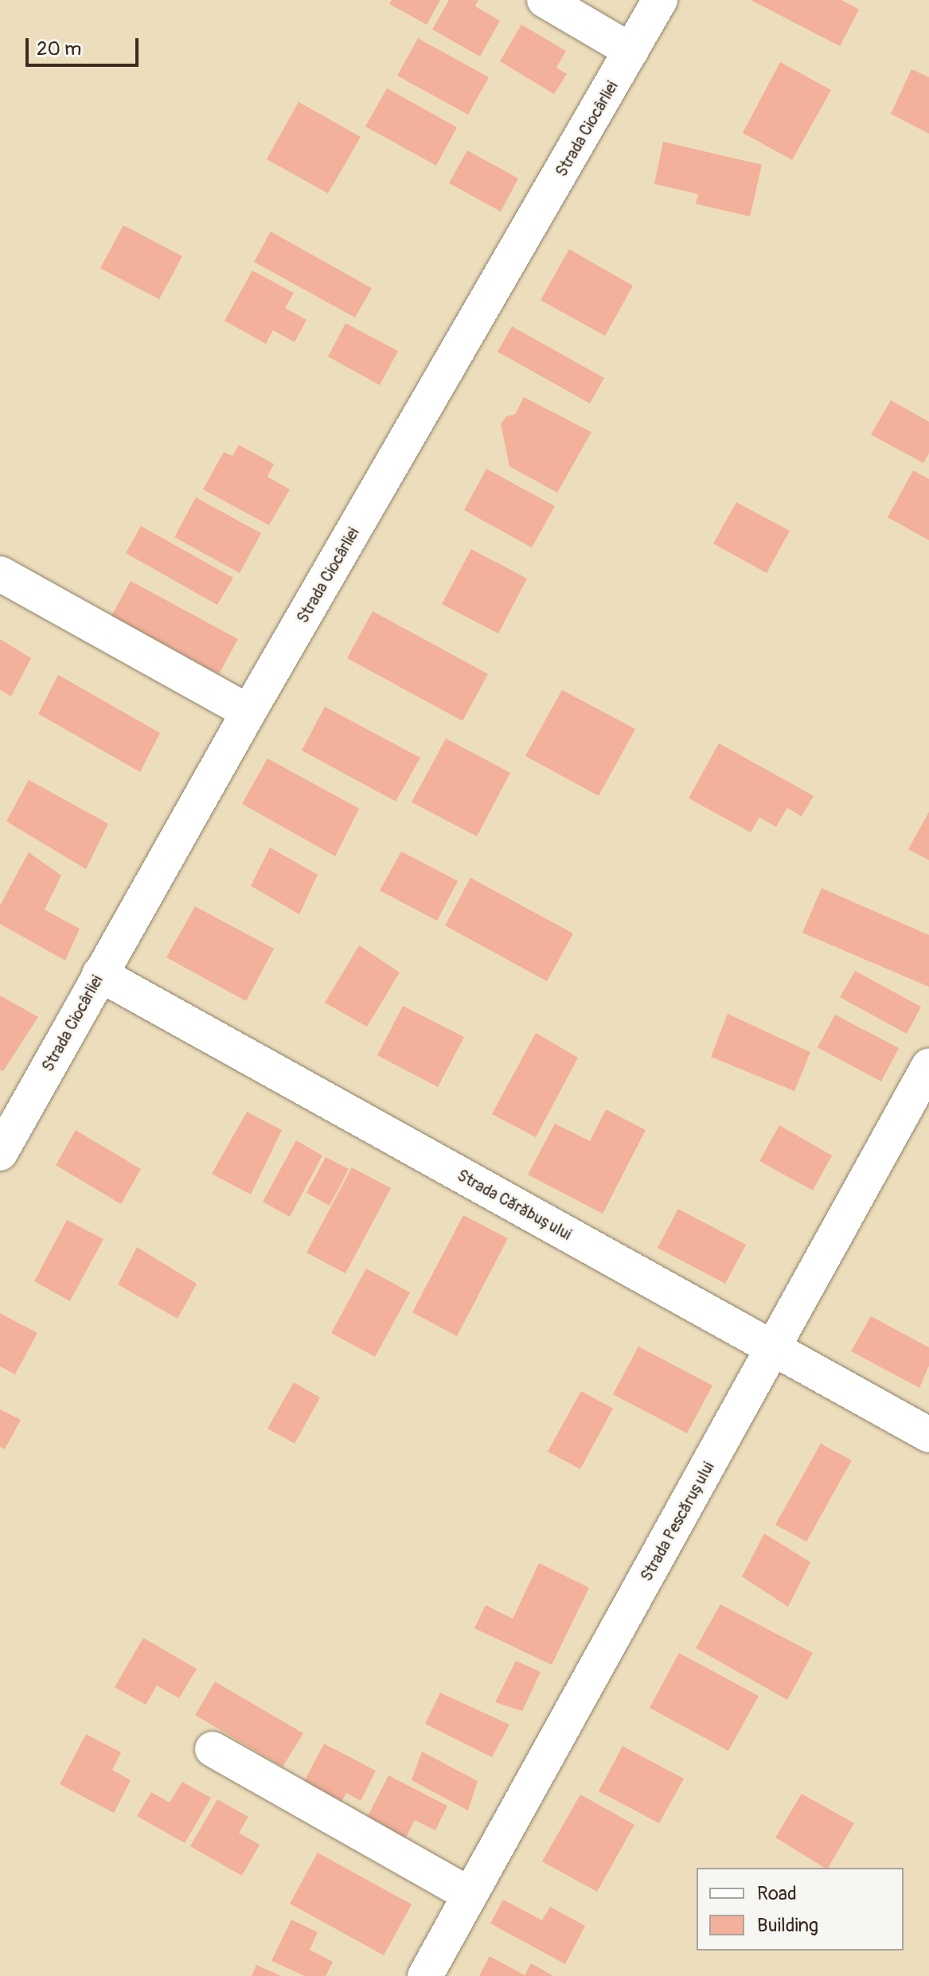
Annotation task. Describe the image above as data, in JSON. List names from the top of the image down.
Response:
{
  "streets": {
    "street": ["Strada Ciocârliei", "Strada Cărăbușului", "Strada Pescărușului"]
  },
  "crossings": [
    ["Strada Ciocârliei", "Strada Cărăbușului"],
    ["Strada Cărăbușului", "Strada Pescărușului"]
  ],
  "legend": ["Road", "Building"],
  "scale_bar": "20 m"
}
